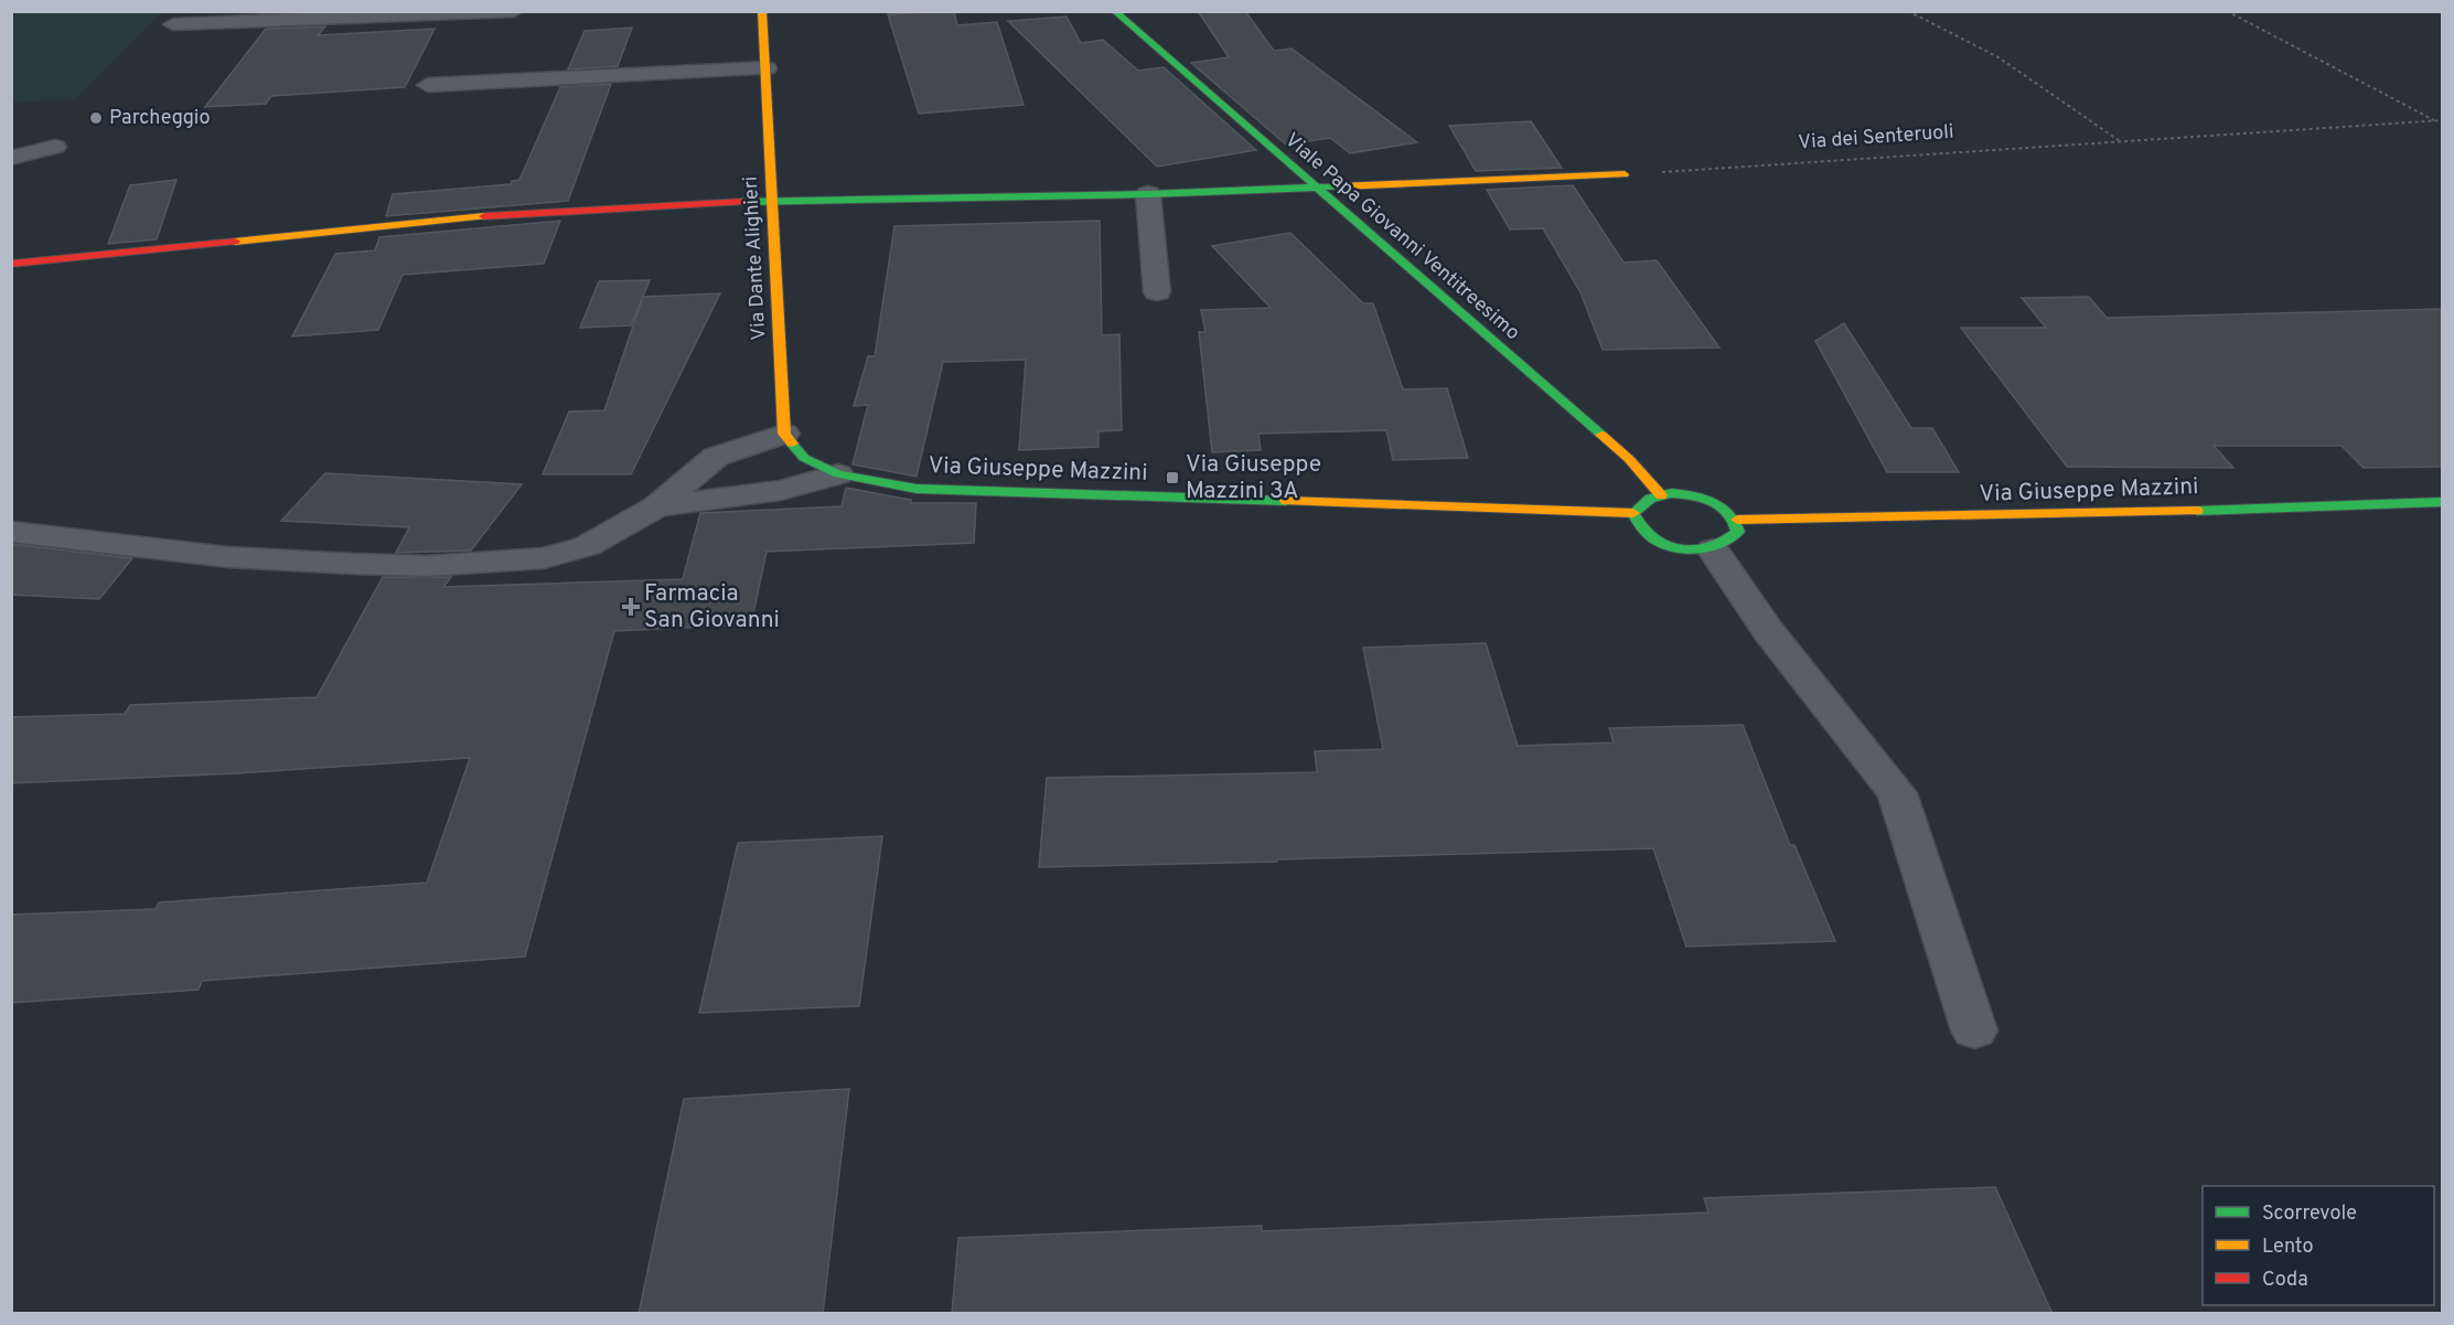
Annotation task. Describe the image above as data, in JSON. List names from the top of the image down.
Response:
{
  "streets": {
    "street": ["Viale Papa Giovanni Ventitreesimo", "Via Dante Alighieri", "Via Giuseppe Mazzini"],
    "path": ["Via dei Senteruoli"]
  },
  "places": {
    "other": ["Parcheggio"],
    "transit": ["Via Giuseppe Mazzini 3A"],
    "health": ["Farmacia San Giovanni"]
  },
  "legend": ["Scorrevole", "Lento", "Coda"]
}
